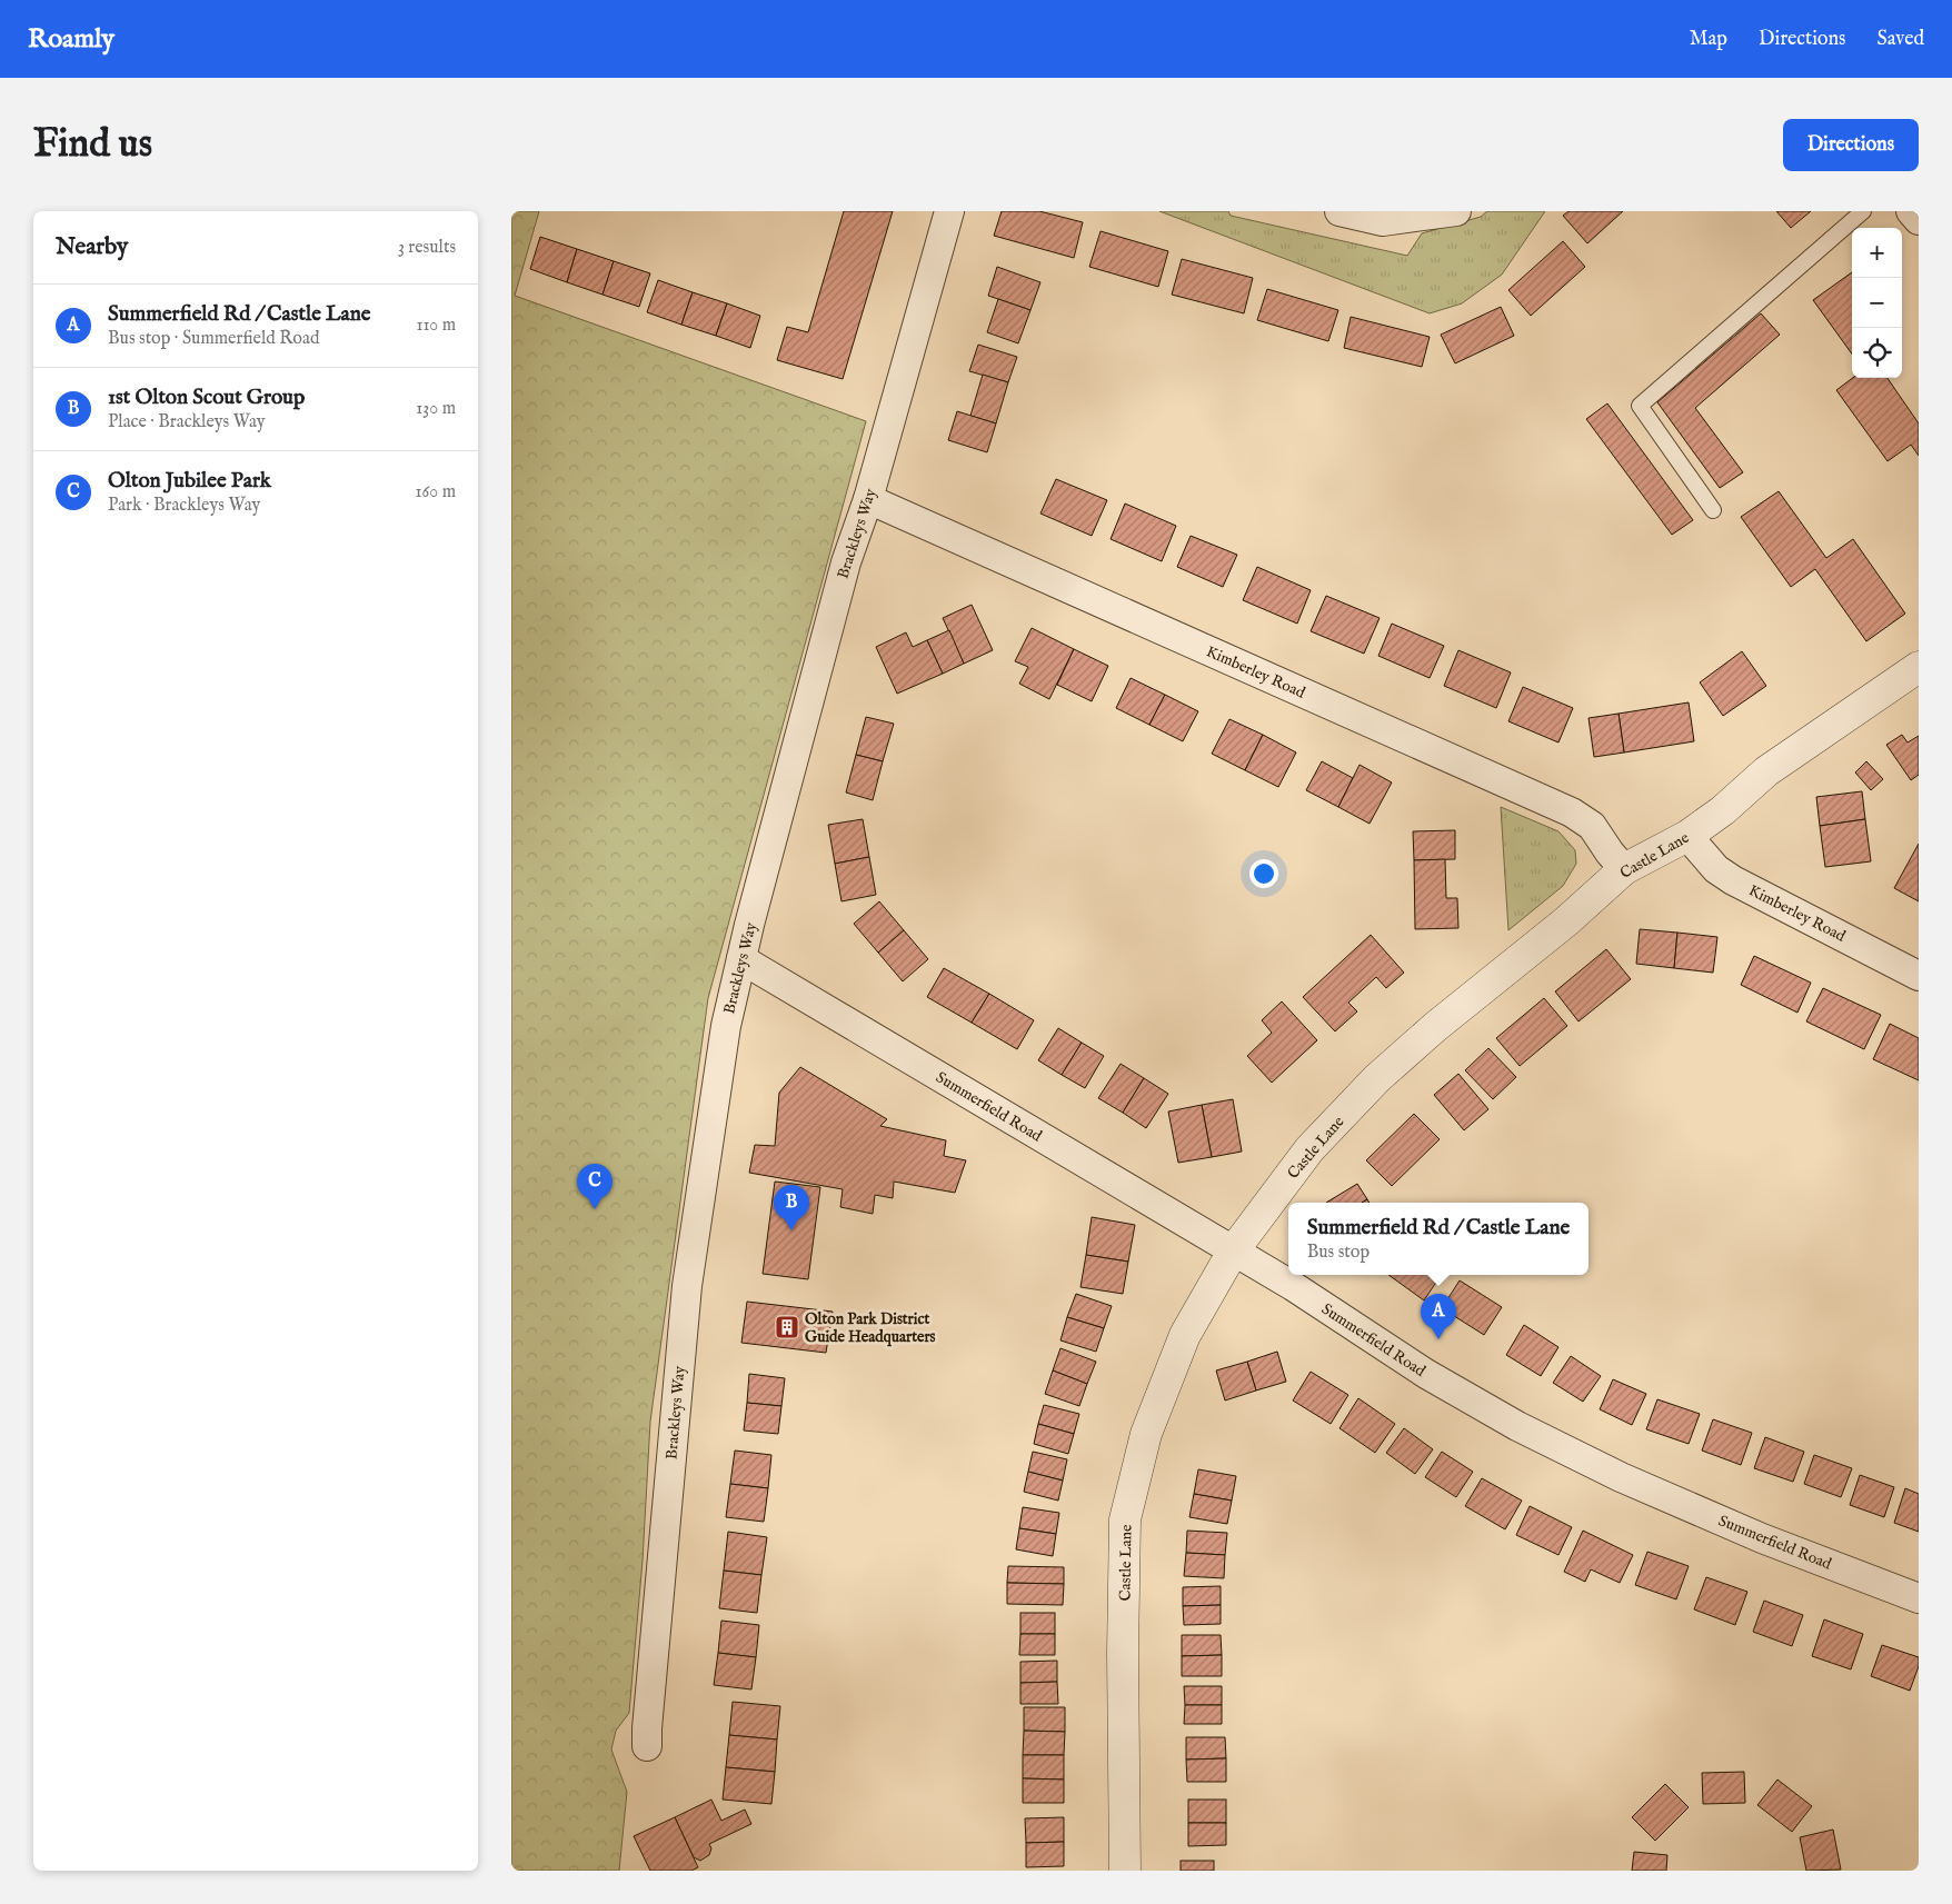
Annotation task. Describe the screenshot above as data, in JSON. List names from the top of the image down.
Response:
{
  "streets": {
    "street": [
      "Brackleys Way",
      "Kimberley Road",
      "Castle Lane",
      "Summerfield Road"
    ]
  },
  "crossings": [
    ["Brackleys Way", "Kimberley Road"],
    ["Brackleys Way", "Summerfield Road"],
    ["Kimberley Road", "Castle Lane"],
    ["Castle Lane", "Summerfield Road"]
  ],
  "places": {
    "building": ["Olton Park District Guide Headquarters"]
  },
  "page": {
    "header": "Roamly",
    "nav": ["Map", "Directions", "Saved"],
    "buttons": "Directions",
    "title": "Find us",
    "heading": ["Nearby", "3 results"],
    "map_buttons": ["+", "−"],
    "list": [
      {
        "mark": "A",
        "name": "Summerfield Rd / Castle Lane",
        "note": "Bus stop · Summerfield Road",
        "value": "110 m"
      },
      {
        "mark": "B",
        "name": "1st Olton Scout Group",
        "note": "Place · Brackleys Way",
        "value": "130 m"
      },
      {
        "mark": "C",
        "name": "Olton Jubilee Park",
        "note": "Park · Brackleys Way",
        "value": "160 m"
      }
    ],
    "pins": ["C", "B", "A"],
    "popup": ["Summerfield Rd / Castle Lane", "Bus stop"]
  }
}
